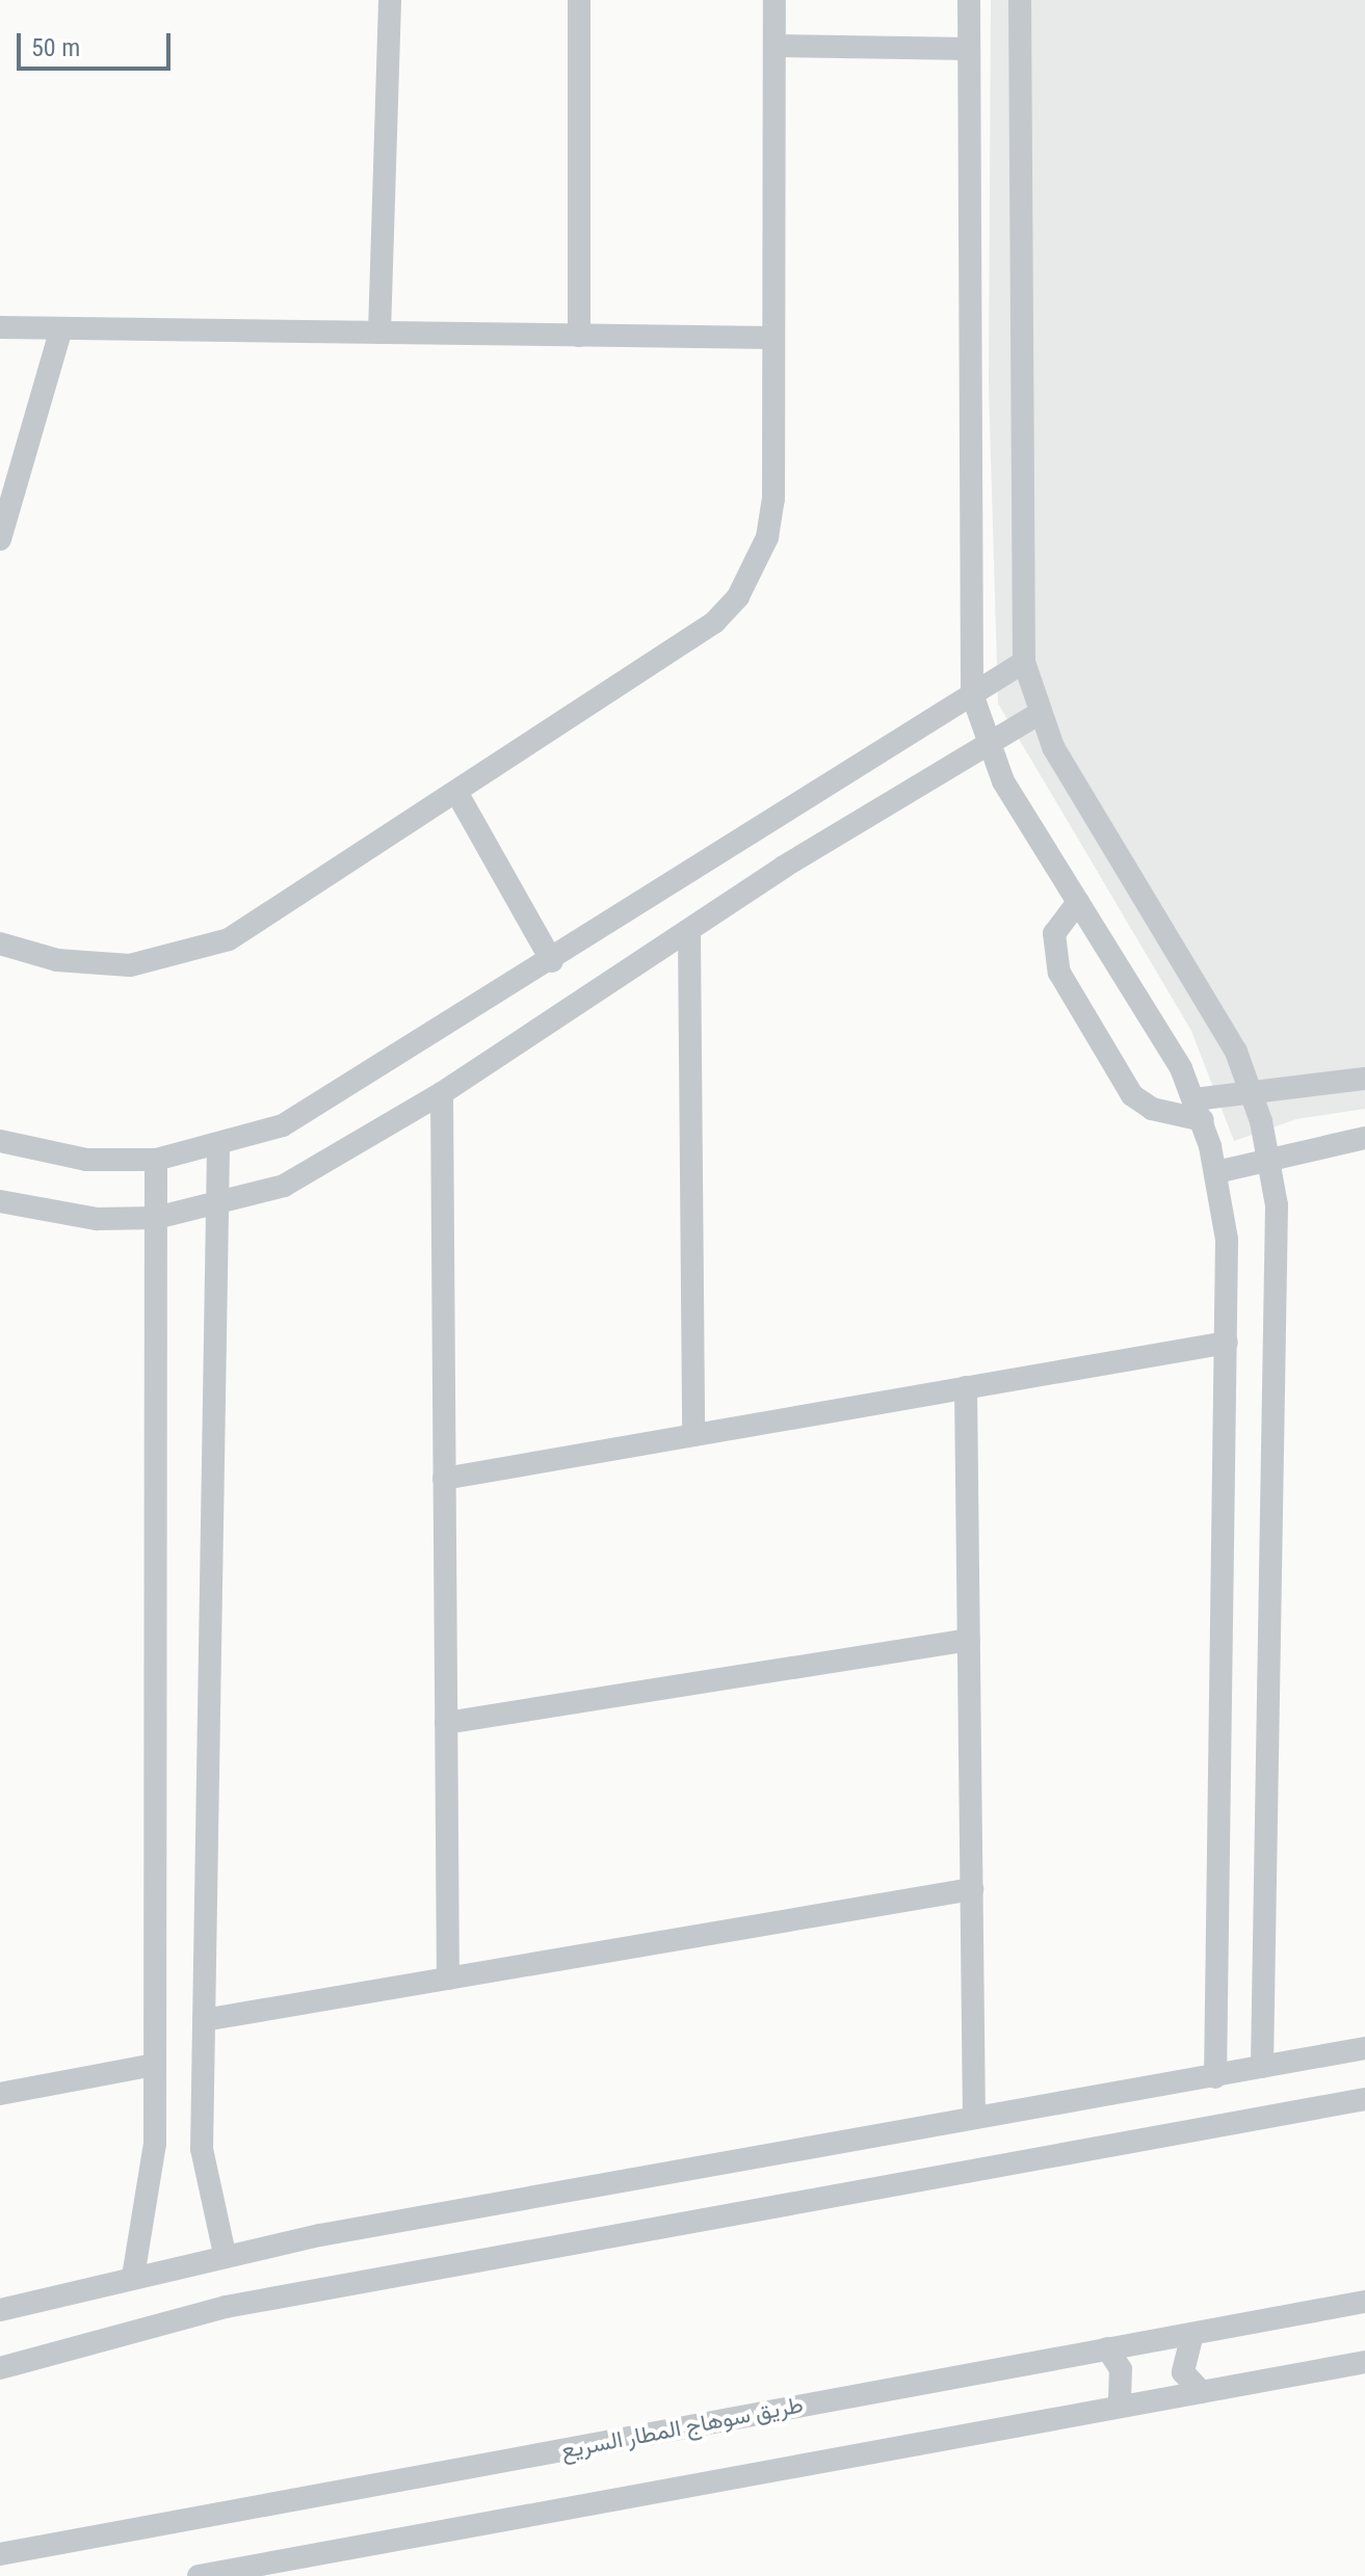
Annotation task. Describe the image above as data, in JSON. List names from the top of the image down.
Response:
{
  "streets": {
    "street": ["طريق سوهاج المطار السريع"]
  },
  "scale_bar": "50 m"
}
